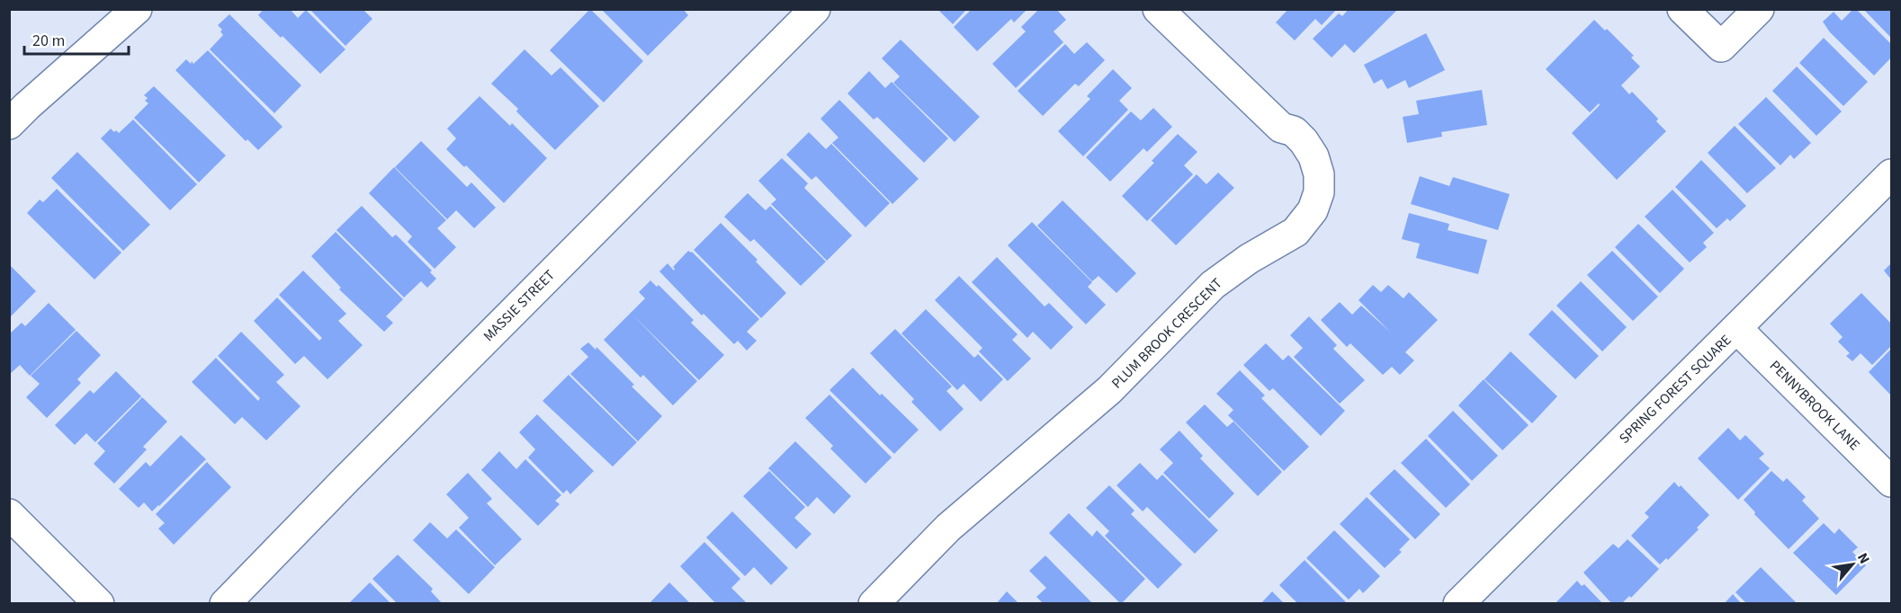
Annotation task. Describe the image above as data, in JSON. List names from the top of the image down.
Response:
{
  "streets": {
    "street": [
      "MASSIE STREET",
      "PLUM BROOK CRESCENT",
      "SPRING FOREST SQUARE",
      "PENNYBROOK LANE"
    ]
  },
  "crossings": [
    ["SPRING FOREST SQUARE", "PENNYBROOK LANE"]
  ],
  "scale_bar": "20 m",
  "north": "top right"
}
